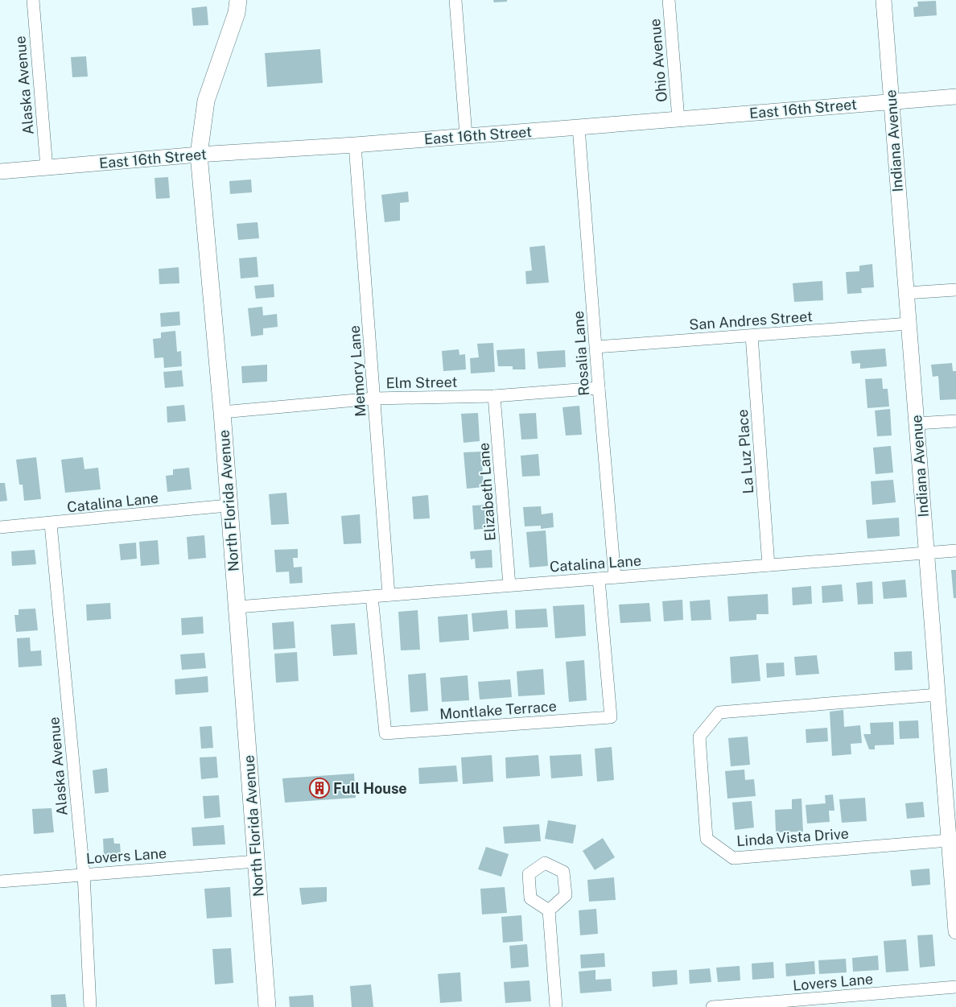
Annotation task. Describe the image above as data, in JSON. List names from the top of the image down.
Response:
{
  "streets": {
    "main road": ["North Florida Avenue"],
    "street": [
      "Ohio Avenue",
      "Alaska Avenue",
      "East 16th Street",
      "Indiana Avenue",
      "San Andres Street",
      "Rosalia Lane",
      "Memory Lane",
      "Elm Street",
      "La Luz Place",
      "Elizabeth Lane",
      "Catalina Lane",
      "Montlake Terrace",
      "Linda Vista Drive",
      "Lovers Lane"
    ]
  },
  "crossings": [
    ["Ohio Avenue", "East 16th Street"],
    ["Alaska Avenue", "East 16th Street"],
    ["Alaska Avenue", "Catalina Lane"],
    ["Alaska Avenue", "Lovers Lane"],
    ["East 16th Street", "Indiana Avenue"],
    ["East 16th Street", "Rosalia Lane"],
    ["East 16th Street", "Memory Lane"],
    ["East 16th Street", "North Florida Avenue"],
    ["Indiana Avenue", "San Andres Street"],
    ["Indiana Avenue", "Catalina Lane"],
    ["Indiana Avenue", "Linda Vista Drive"],
    ["San Andres Street", "Rosalia Lane"],
    ["San Andres Street", "La Luz Place"],
    ["Rosalia Lane", "Elm Street"],
    ["Rosalia Lane", "Catalina Lane"],
    ["Memory Lane", "Elm Street"],
    ["Memory Lane", "Catalina Lane"],
    ["Elm Street", "Elizabeth Lane"],
    ["Elm Street", "North Florida Avenue"],
    ["La Luz Place", "Catalina Lane"],
    ["Elizabeth Lane", "Catalina Lane"],
    ["North Florida Avenue", "Catalina Lane"],
    ["North Florida Avenue", "Lovers Lane"],
    ["Catalina Lane", "Montlake Terrace"]
  ],
  "places": {
    "building": ["Full House"]
  }
}
